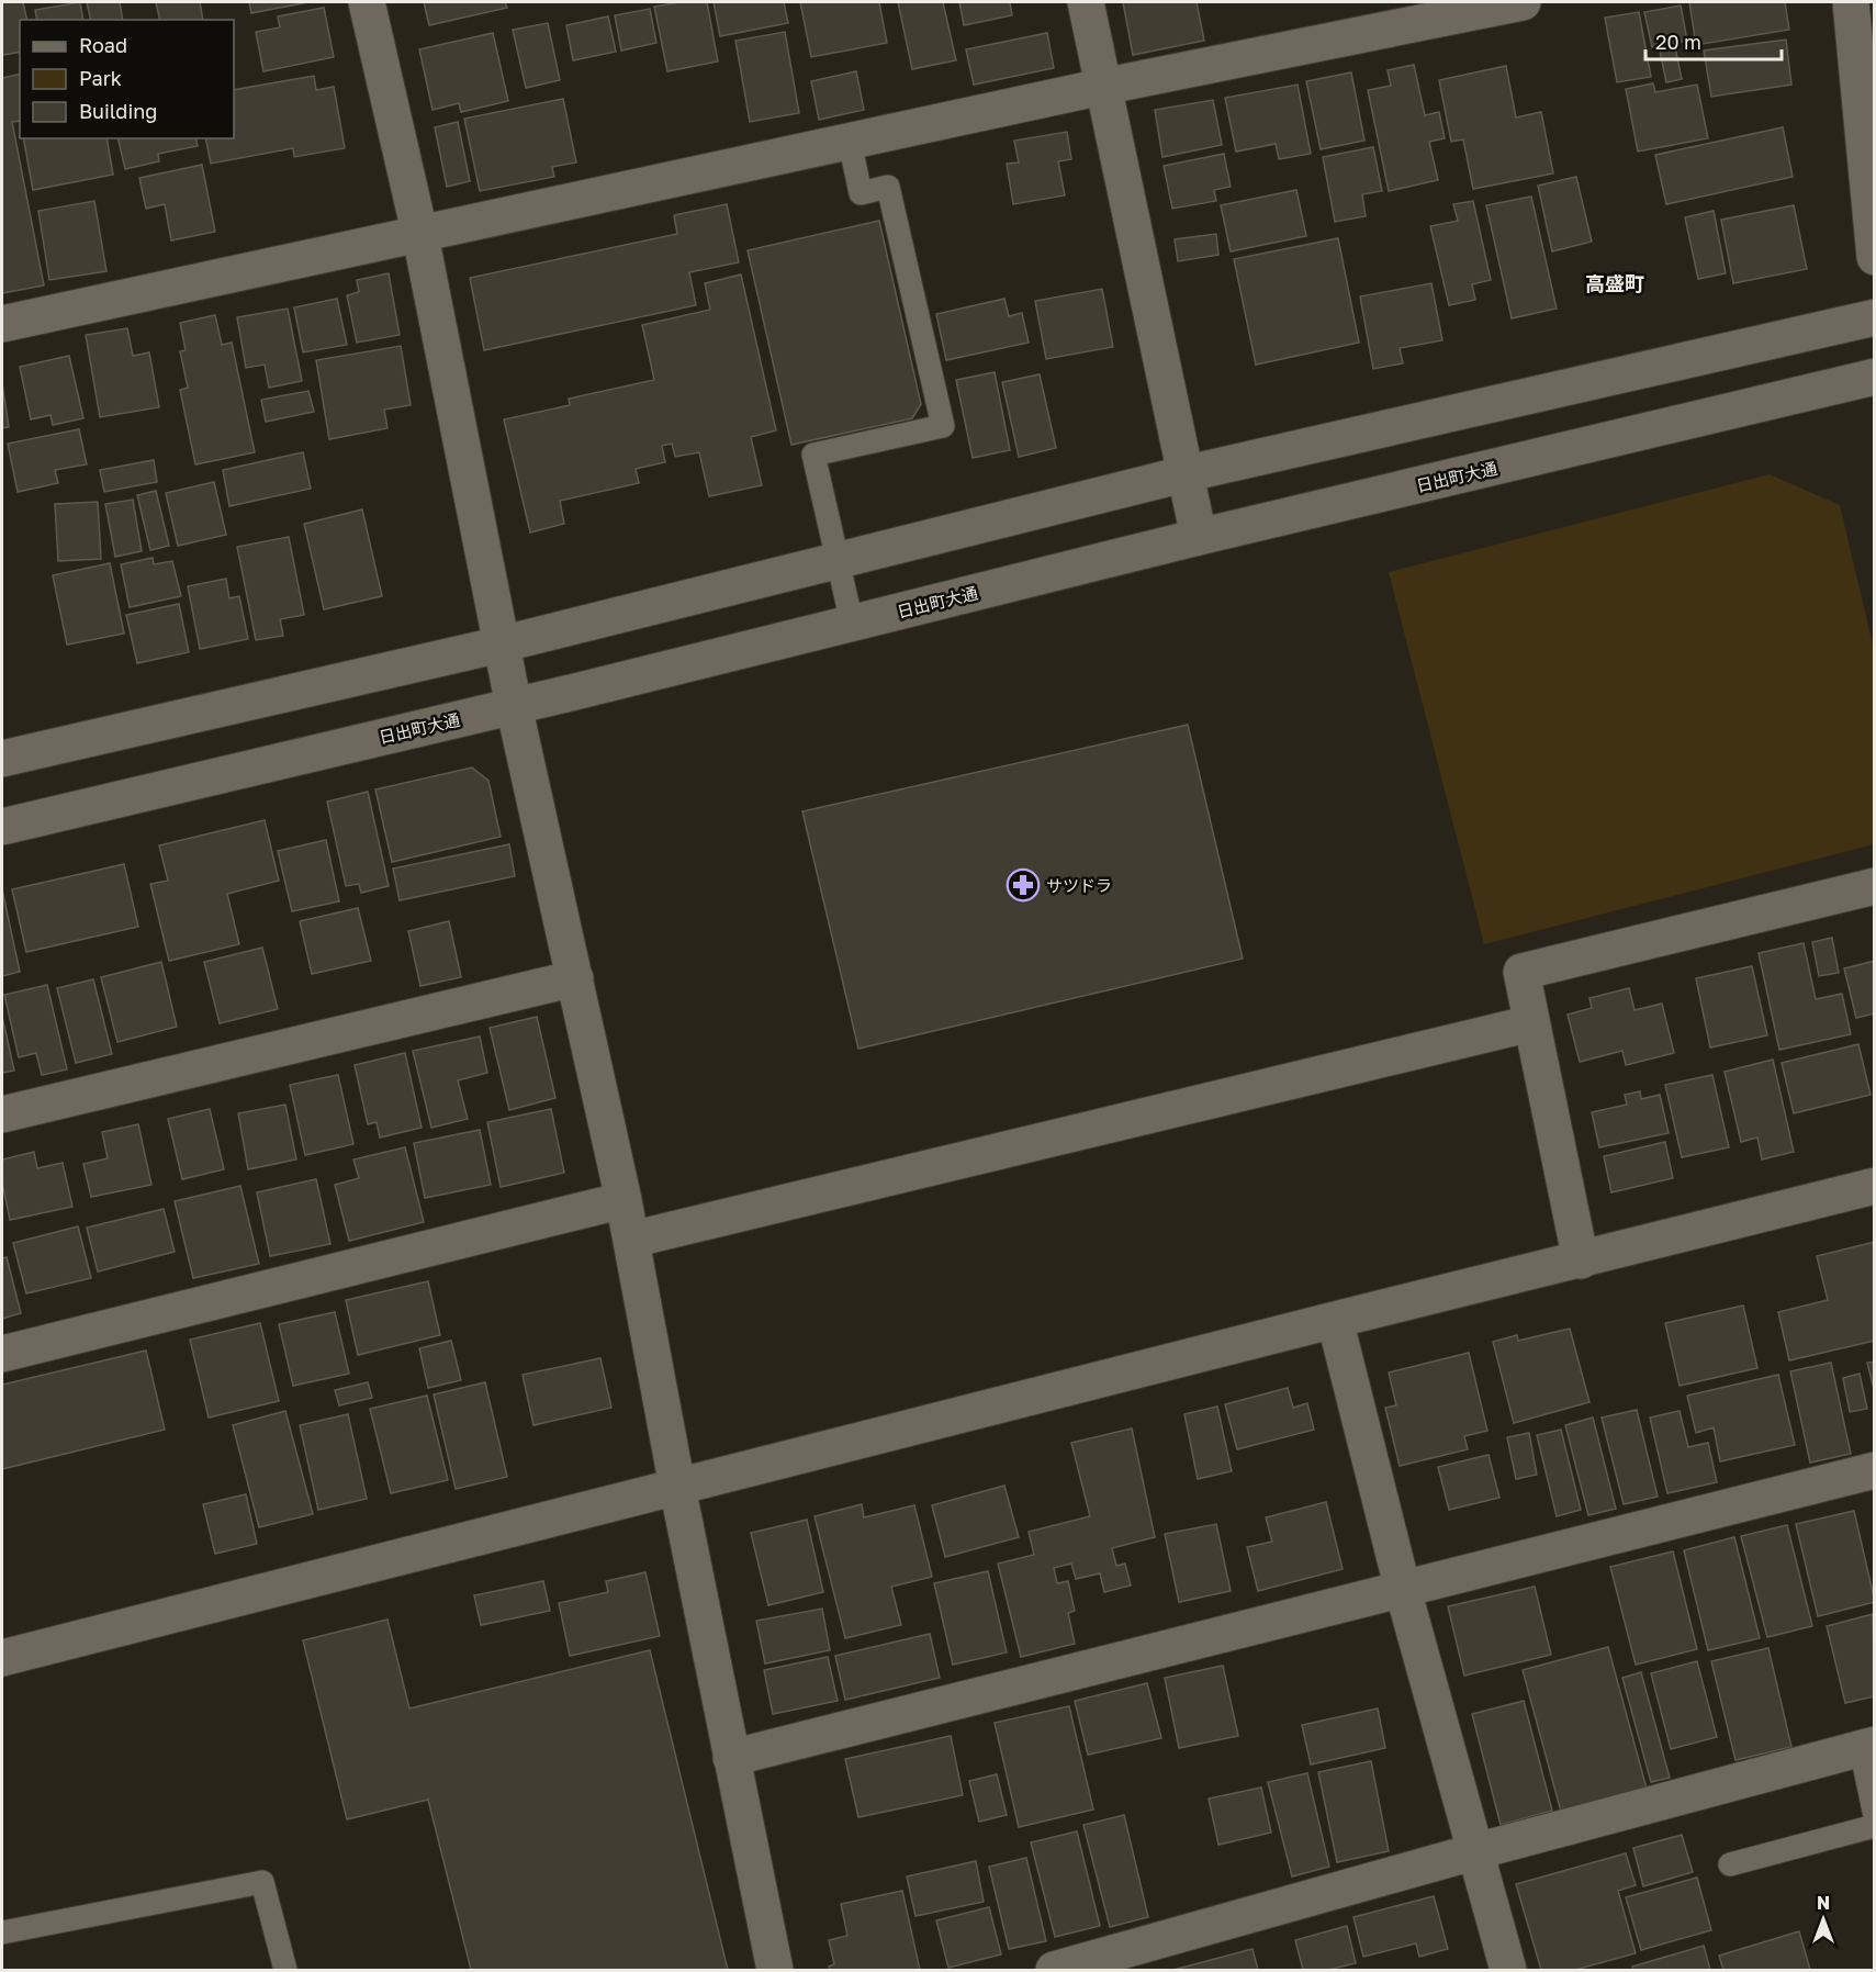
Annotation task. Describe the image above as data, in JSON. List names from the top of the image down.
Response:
{
  "streets": {
    "street": ["日出町大通"]
  },
  "districts": ["高盛町"],
  "places": {
    "pharmacy": ["サツドラ"]
  },
  "legend": ["Road", "Park", "Building"],
  "scale_bar": "20 m",
  "north": "top"
}
